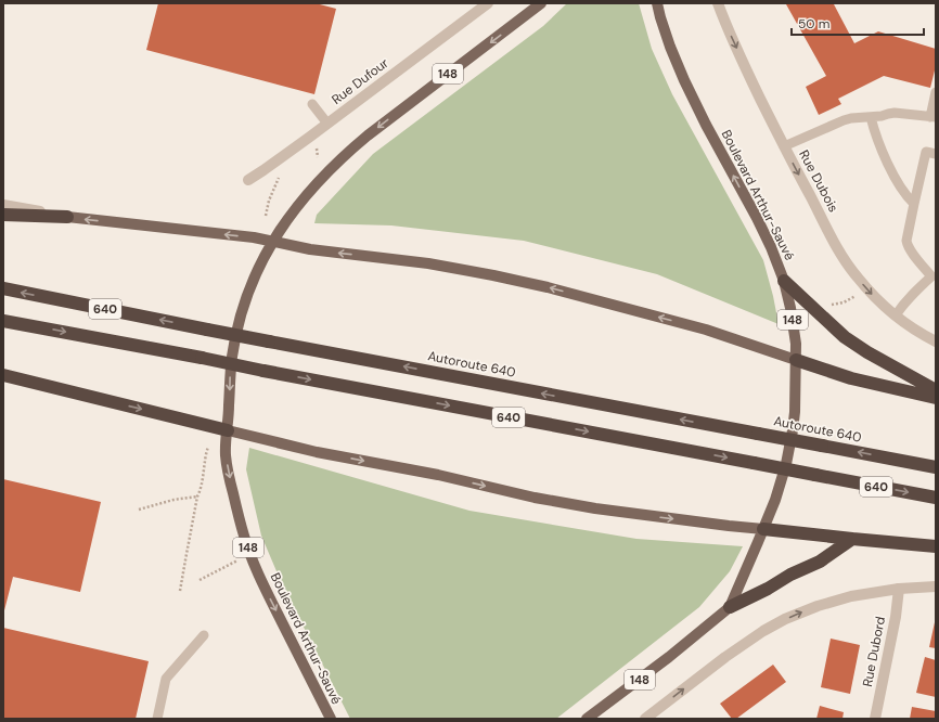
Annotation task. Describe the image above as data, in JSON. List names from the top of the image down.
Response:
{
  "streets": {
    "highway": ["640", "Autoroute 640"],
    "main road": ["148", "Boulevard Arthur-Sauvé"],
    "street": ["Rue Dufour", "Rue Dubois", "Rue Dubord"]
  },
  "one_way": ["Rue Dubois"],
  "scale_bar": "50 m"
}
